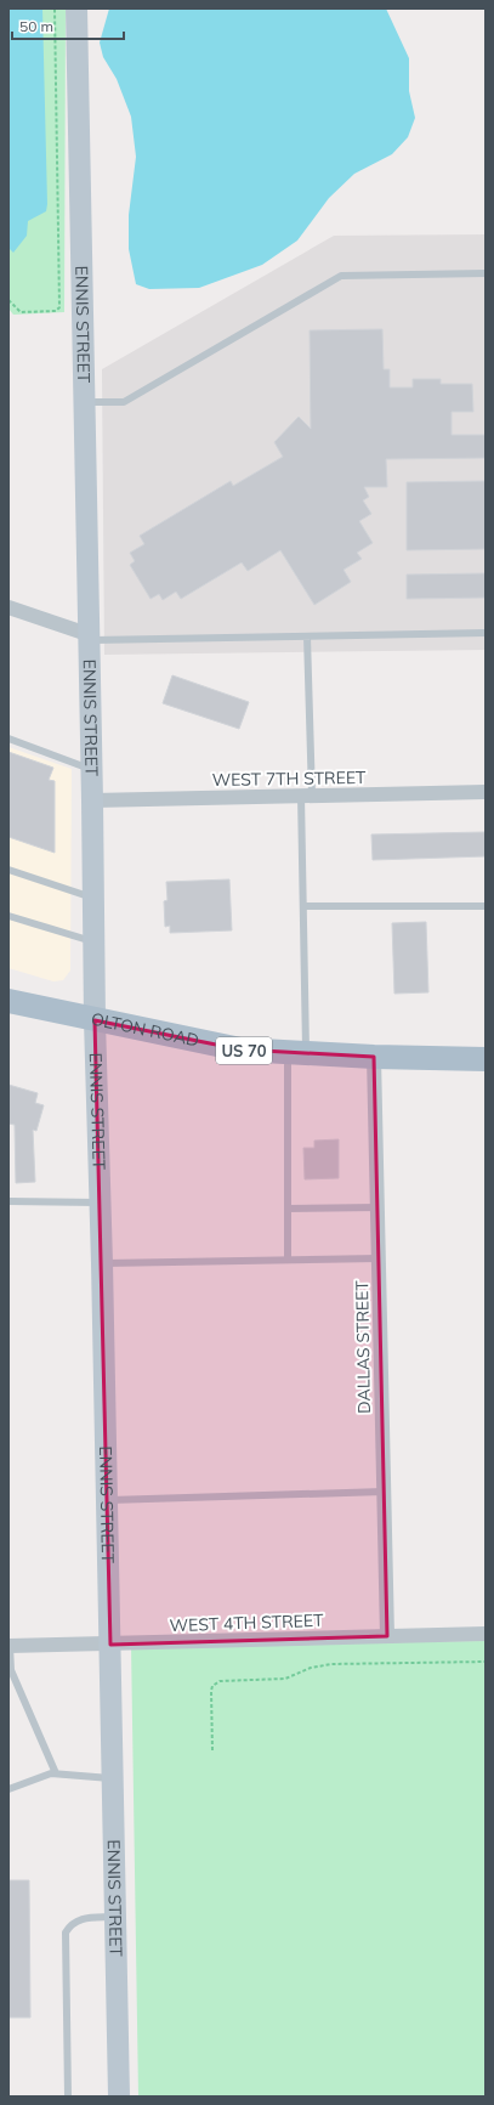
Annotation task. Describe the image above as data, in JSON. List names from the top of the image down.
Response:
{
  "streets": {
    "main road": ["ENNIS STREET", "OLTON ROAD", "US 70"],
    "street": ["WEST 7TH STREET", "DALLAS STREET", "WEST 4TH STREET"]
  },
  "crossings": [
    ["ENNIS STREET", "WEST 7TH STREET"],
    ["ENNIS STREET", "OLTON ROAD"],
    ["ENNIS STREET", "WEST 4TH STREET"],
    ["OLTON ROAD", "DALLAS STREET"],
    ["DALLAS STREET", "WEST 4TH STREET"]
  ],
  "scale_bar": "50 m"
}
